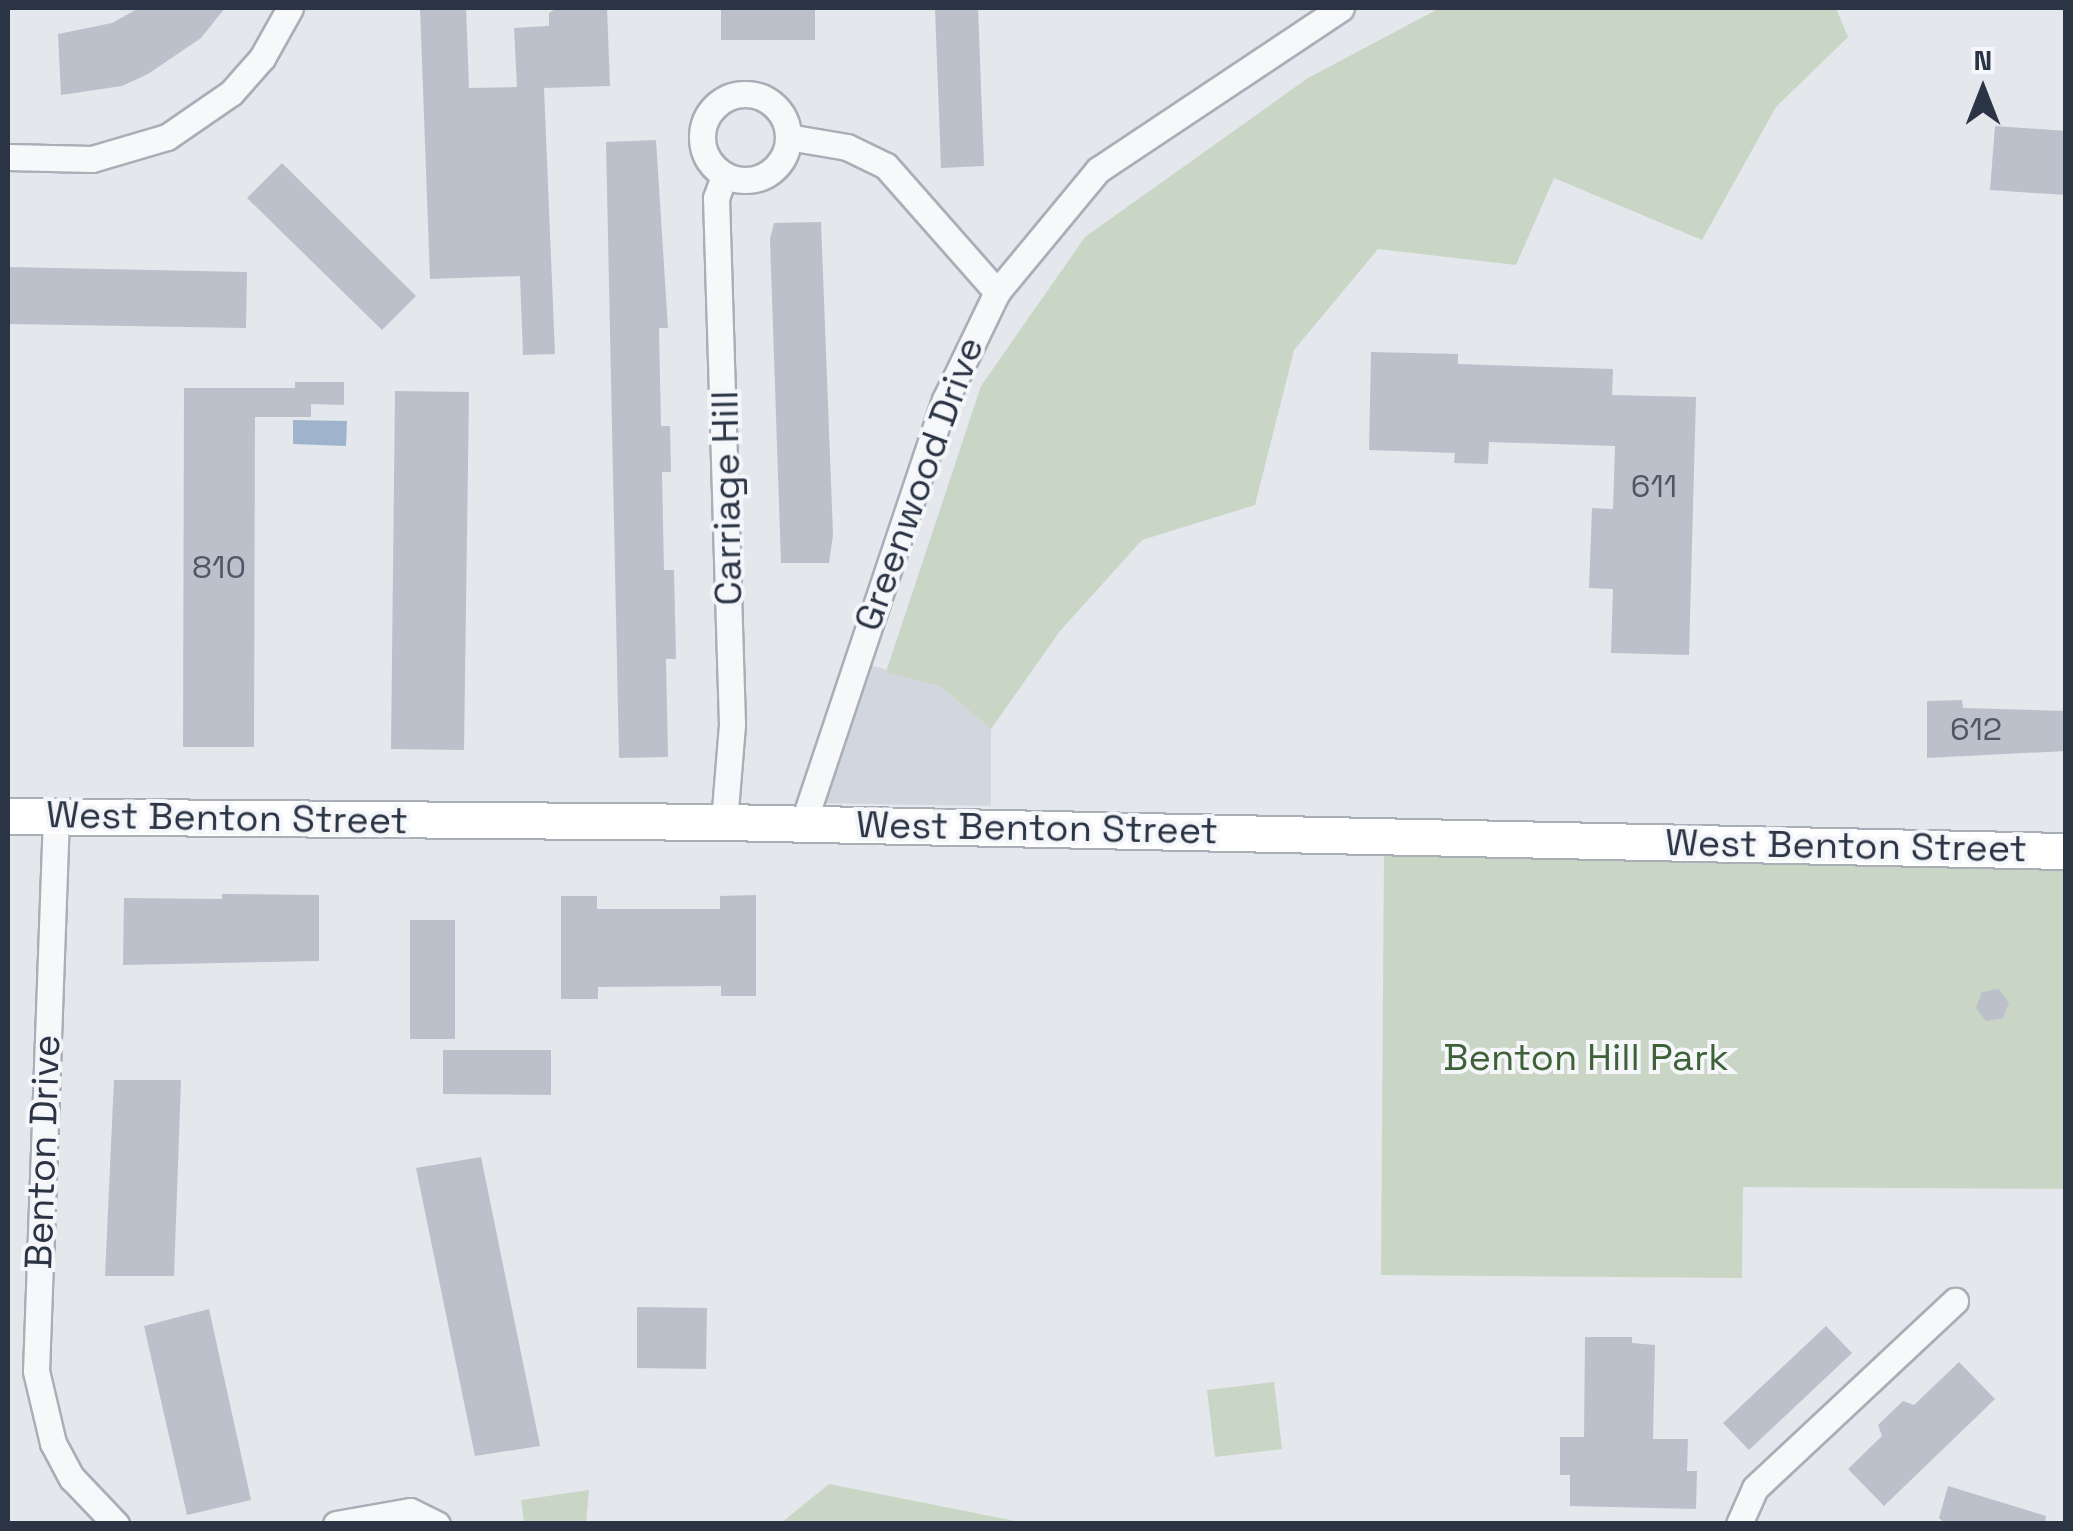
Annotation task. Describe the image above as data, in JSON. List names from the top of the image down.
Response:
{
  "streets": {
    "street": [
      "Greenwood Drive",
      "Carriage Hill",
      "West Benton Street",
      "Benton Drive"
    ]
  },
  "crossings": [
    ["Greenwood Drive", "West Benton Street"],
    ["Carriage Hill", "West Benton Street"],
    ["West Benton Street", "Benton Drive"]
  ],
  "parks": ["Benton Hill Park"],
  "house_numbers": ["611", "810", "612"],
  "north": "top"
}
